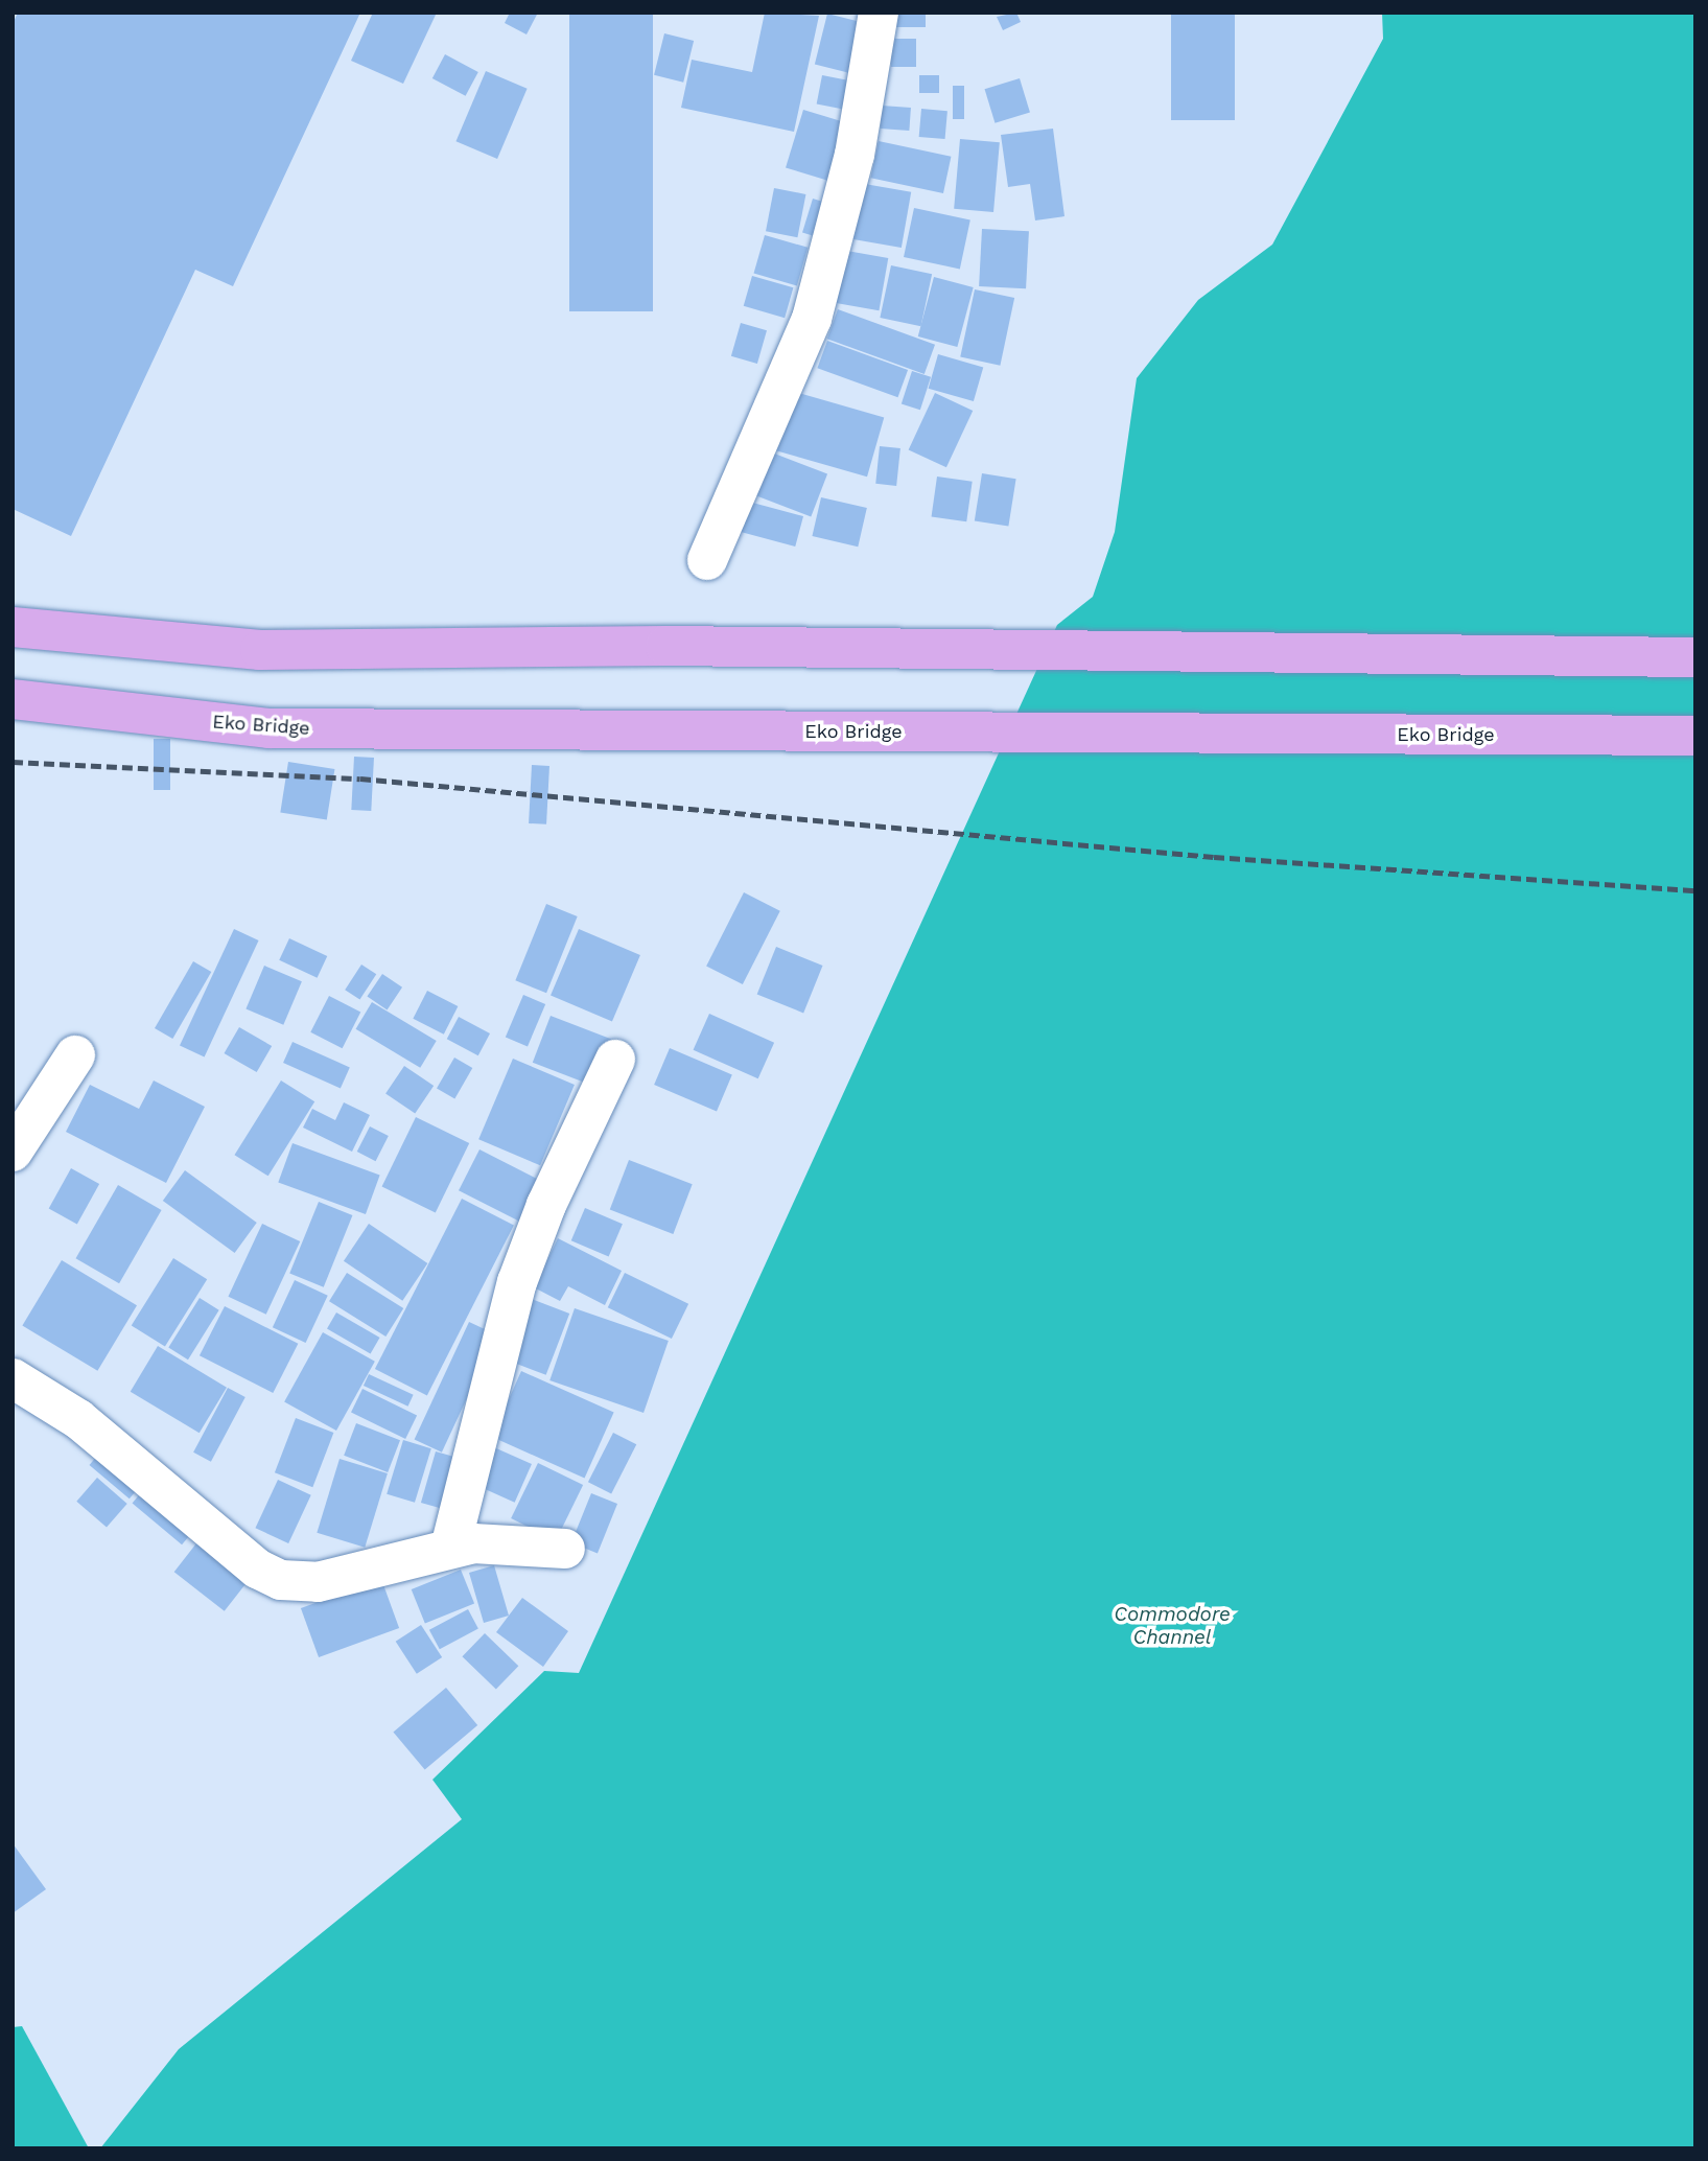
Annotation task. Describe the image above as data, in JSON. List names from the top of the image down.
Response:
{
  "streets": {
    "highway": ["Eko Bridge"]
  },
  "water": ["Commodore Channel"]
}
